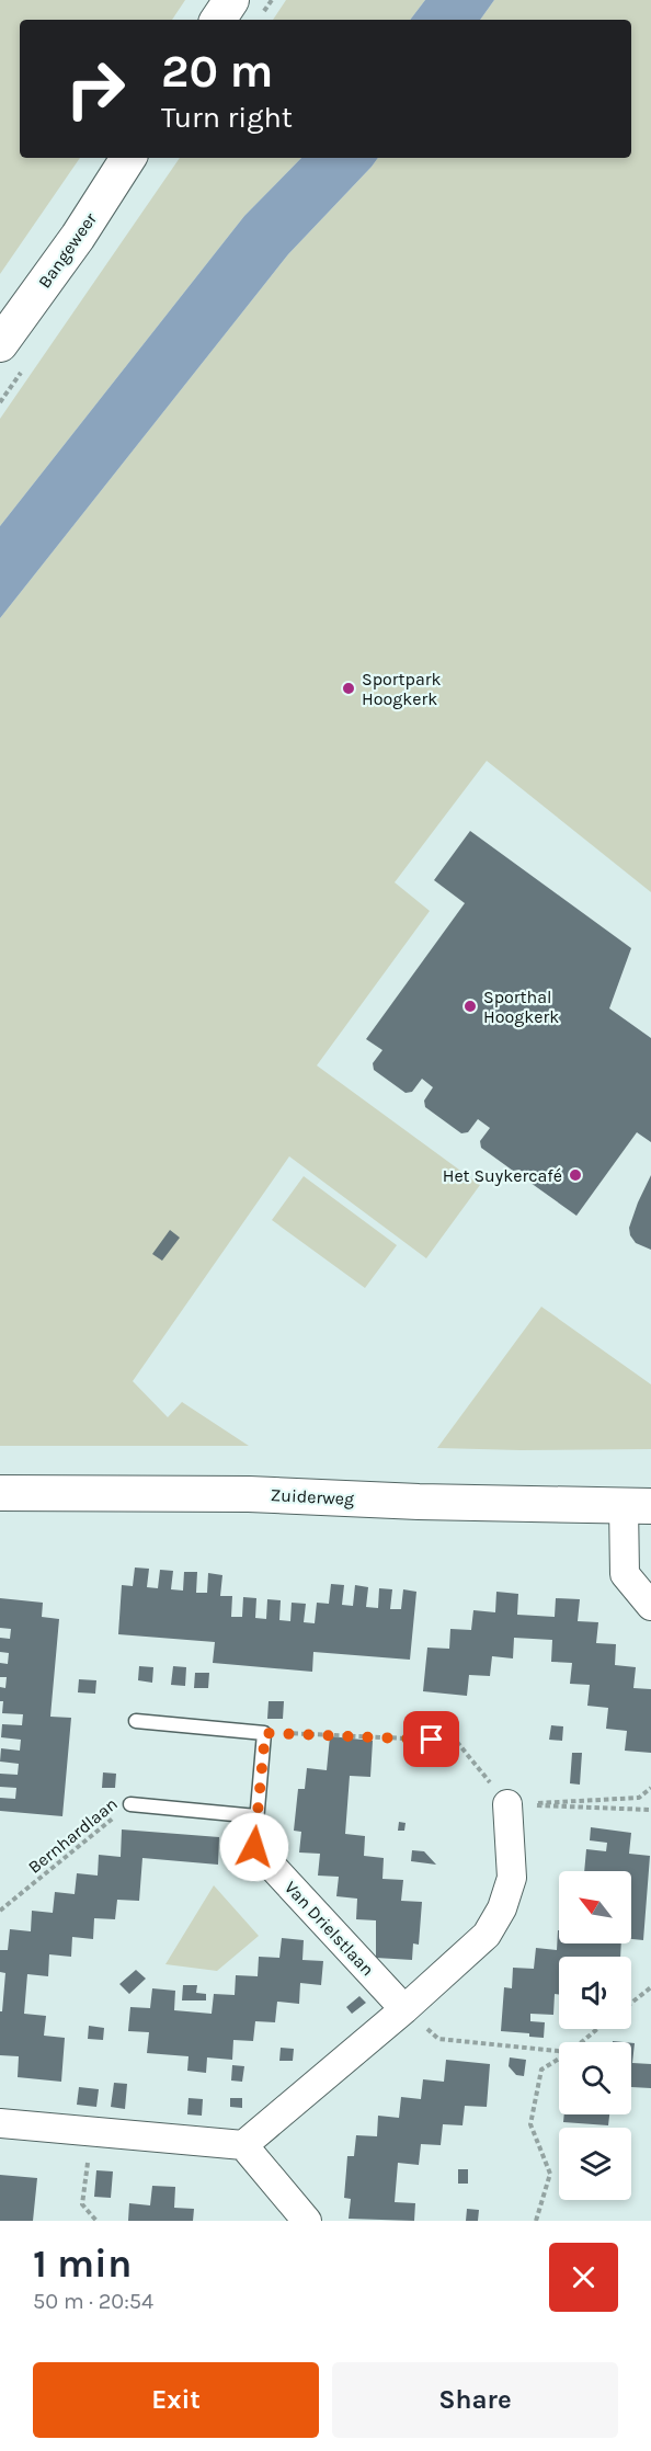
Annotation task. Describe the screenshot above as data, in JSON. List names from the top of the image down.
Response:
{
  "streets": {
    "street": ["Bangeweer", "Zuiderweg", "Van Drielstlaan"],
    "path": ["Bernhardlaan"]
  },
  "places": ["Sportpark Hoogkerk", "Sporthal Hoogkerk", "Het Suykercafé"],
  "north": "top left",
  "page": {
    "turn": ["20 m", "Turn right"],
    "heading": ["1 min", "50 m · 20:54"],
    "buttons": ["Exit", "Share"]
  }
}
